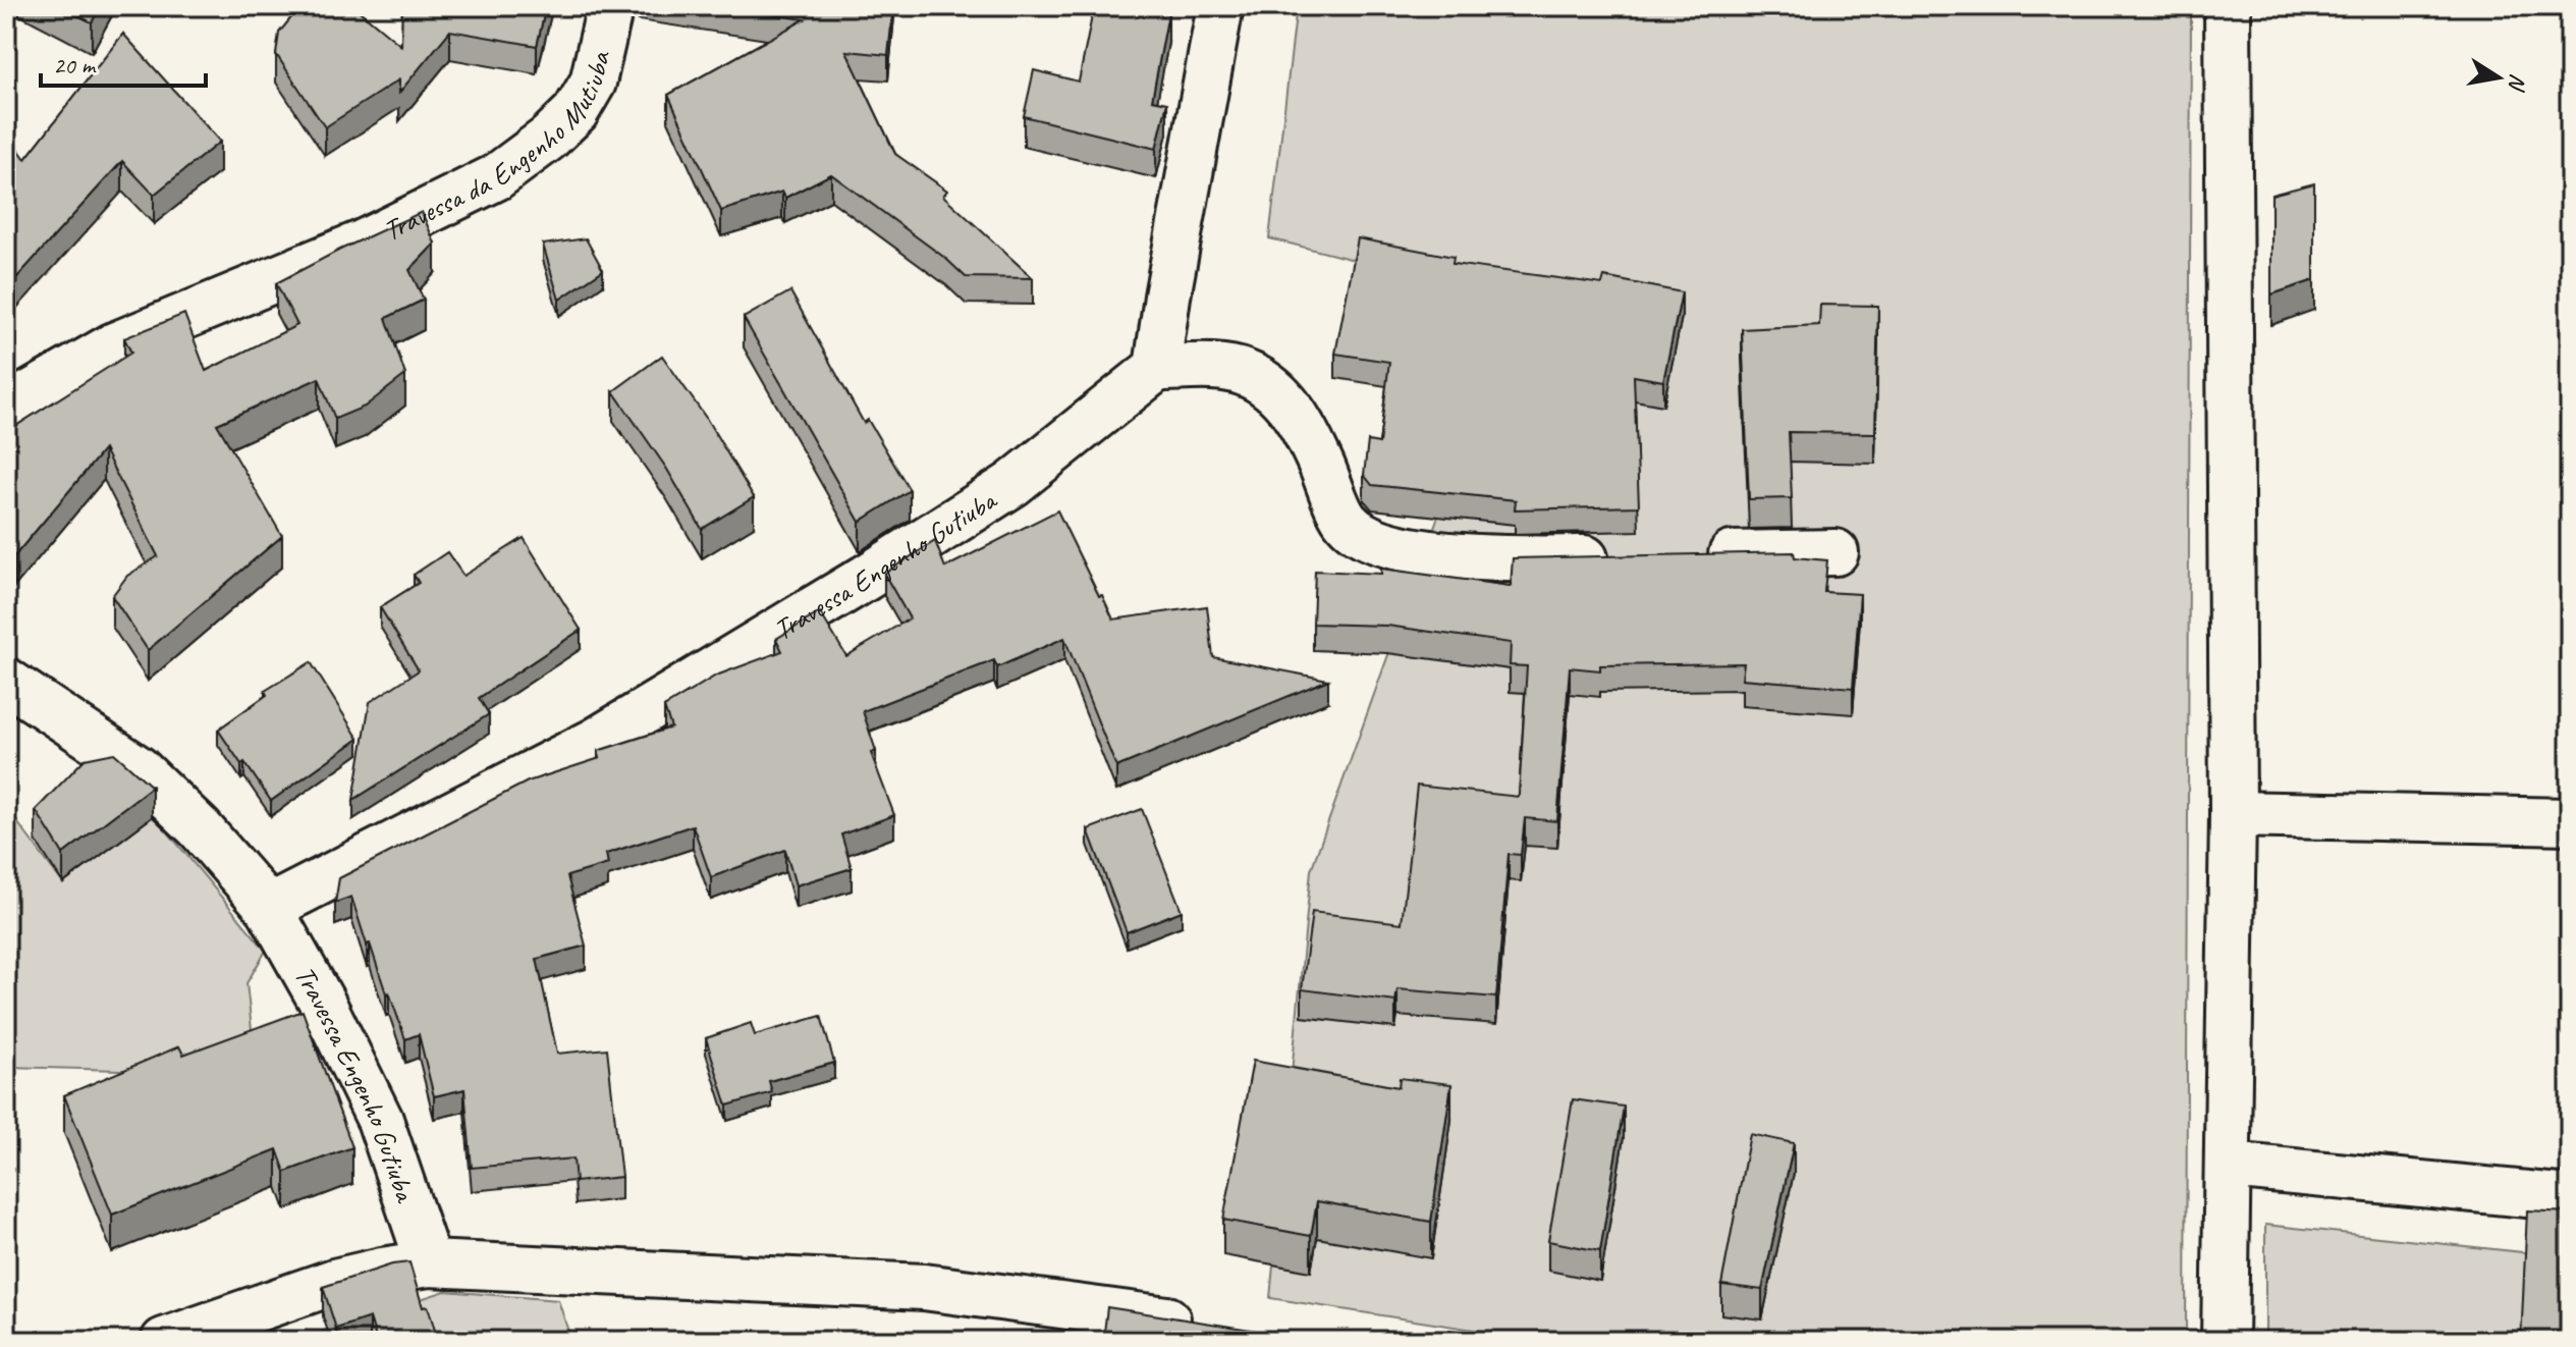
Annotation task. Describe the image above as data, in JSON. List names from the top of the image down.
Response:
{
  "streets": {
    "street": ["Travessa da Engenho Mutiuba", "Travessa Engenho Gutiuba"]
  },
  "scale_bar": "20 m",
  "north": "right"
}
